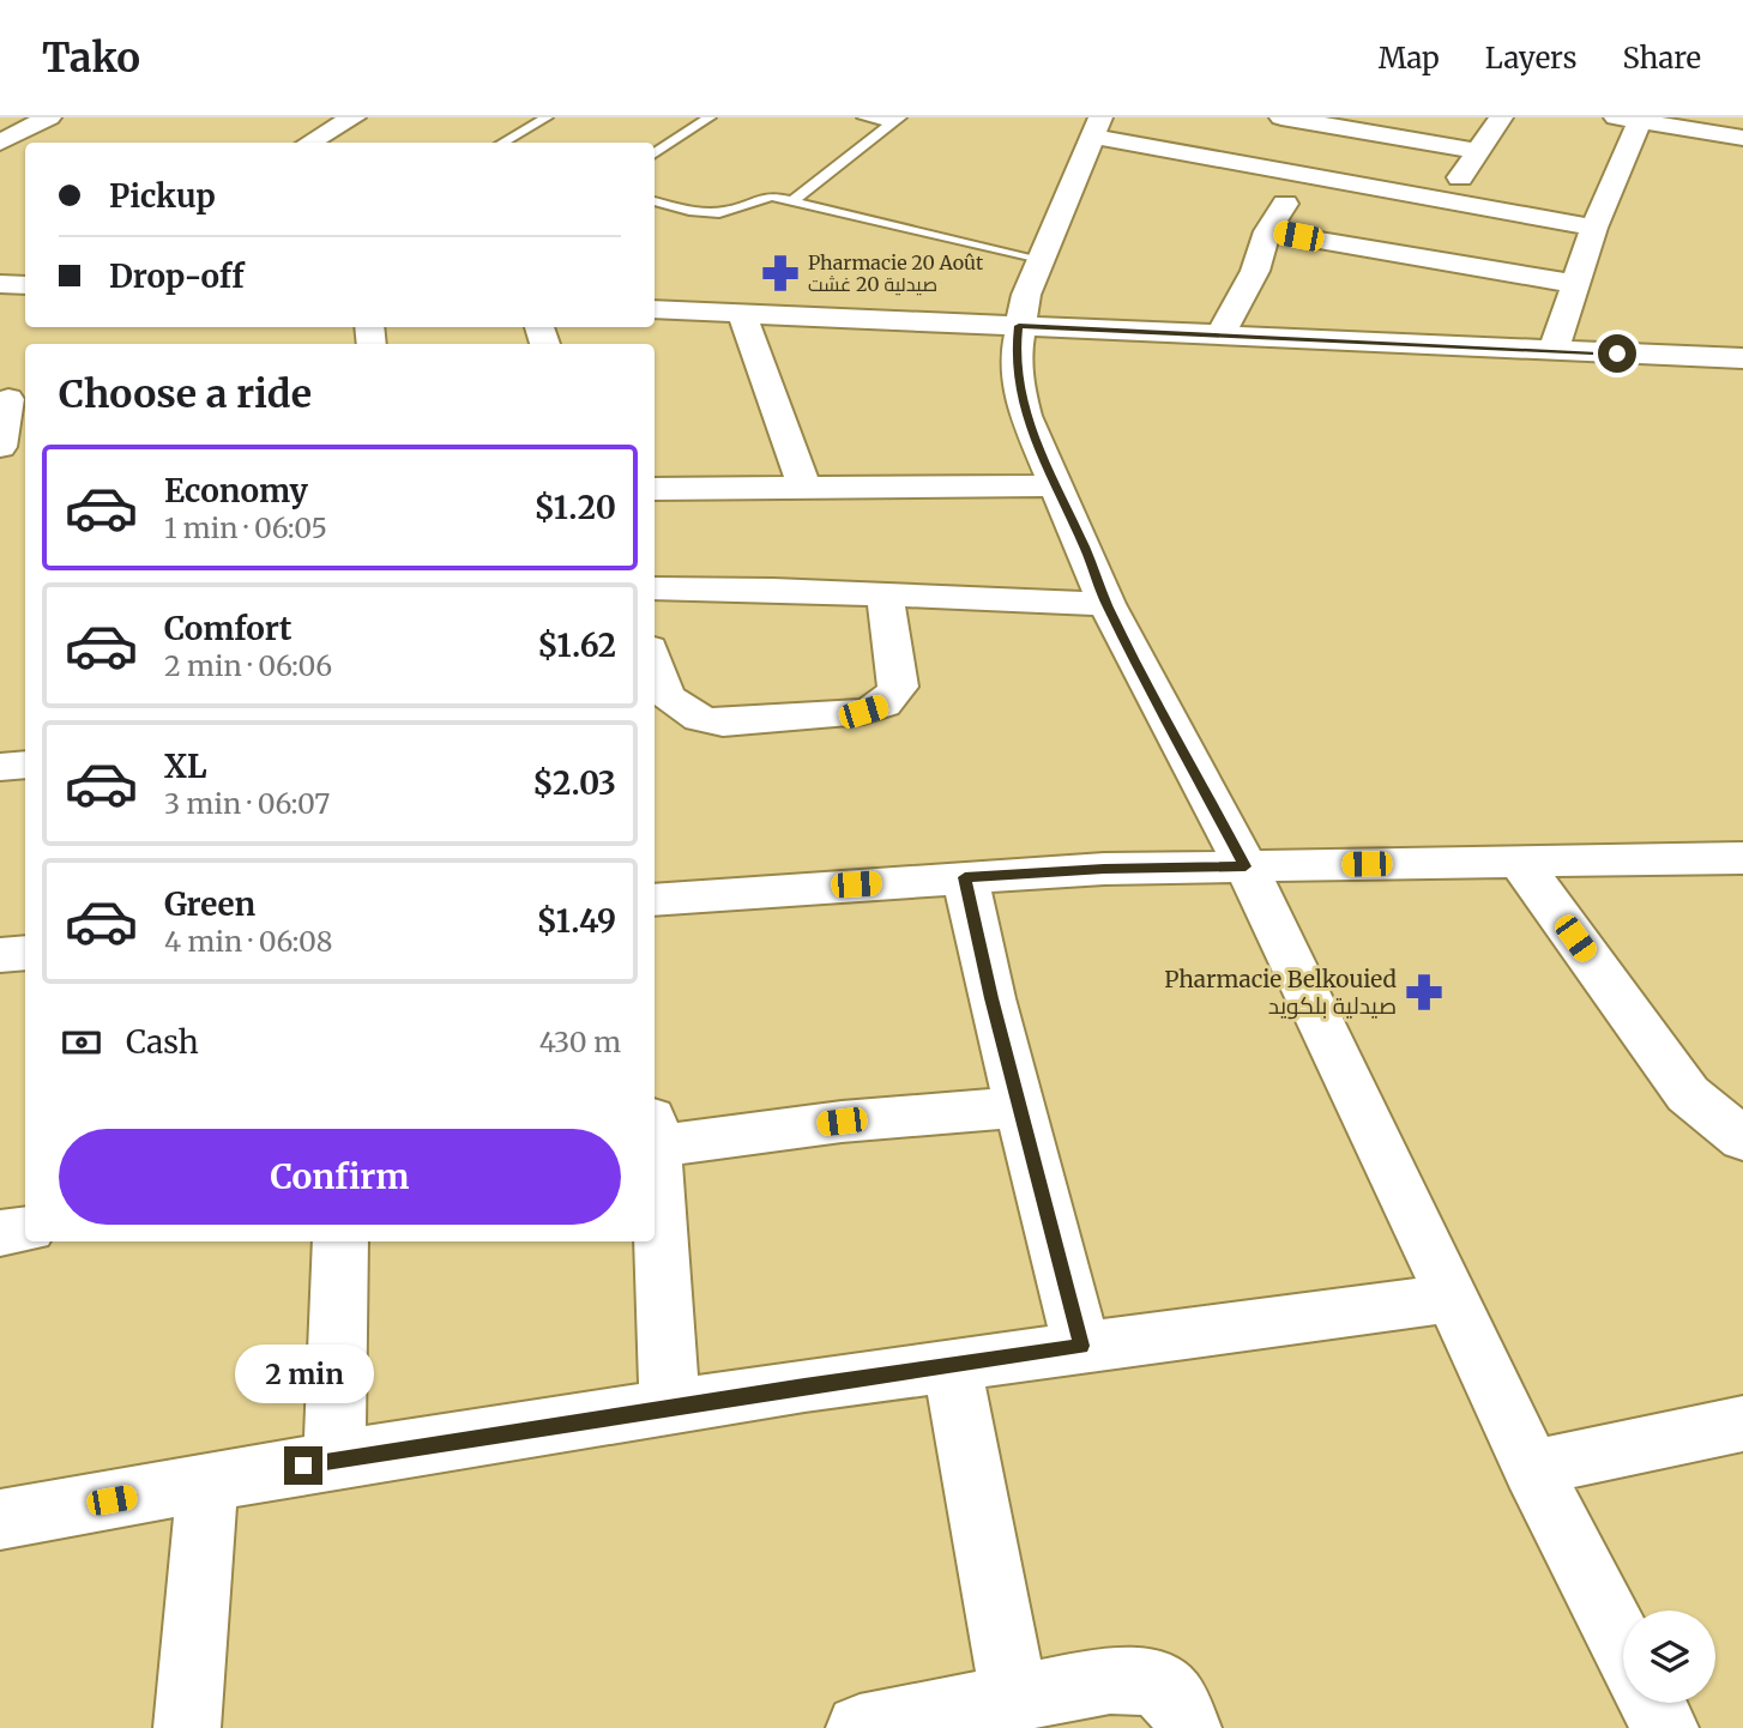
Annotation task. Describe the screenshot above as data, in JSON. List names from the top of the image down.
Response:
{
  "places": {
    "pharmacy": ["Pharmacie 20 Août صيدلية 20 غشت", "Pharmacie Belkouied صيدلية بلكويد"]
  },
  "page": {
    "header": "Tako",
    "nav": ["Map", "Layers", "Share"],
    "banner": ["Pickup", "Drop-off"],
    "heading": "Choose a ride",
    "list": [
      {
        "name": "Economy",
        "note": "1 min · 06:05",
        "value": "$1.20"
      },
      {
        "name": "Comfort",
        "note": "2 min · 06:06",
        "value": "$1.62"
      },
      {
        "name": "XL",
        "note": "3 min · 06:07",
        "value": "$2.03"
      },
      {
        "name": "Green",
        "note": "4 min · 06:08",
        "value": "$1.49"
      }
    ],
    "pay": ["Cash", "430 m"],
    "buttons": "Confirm",
    "bubble": "2 min"
  }
}
